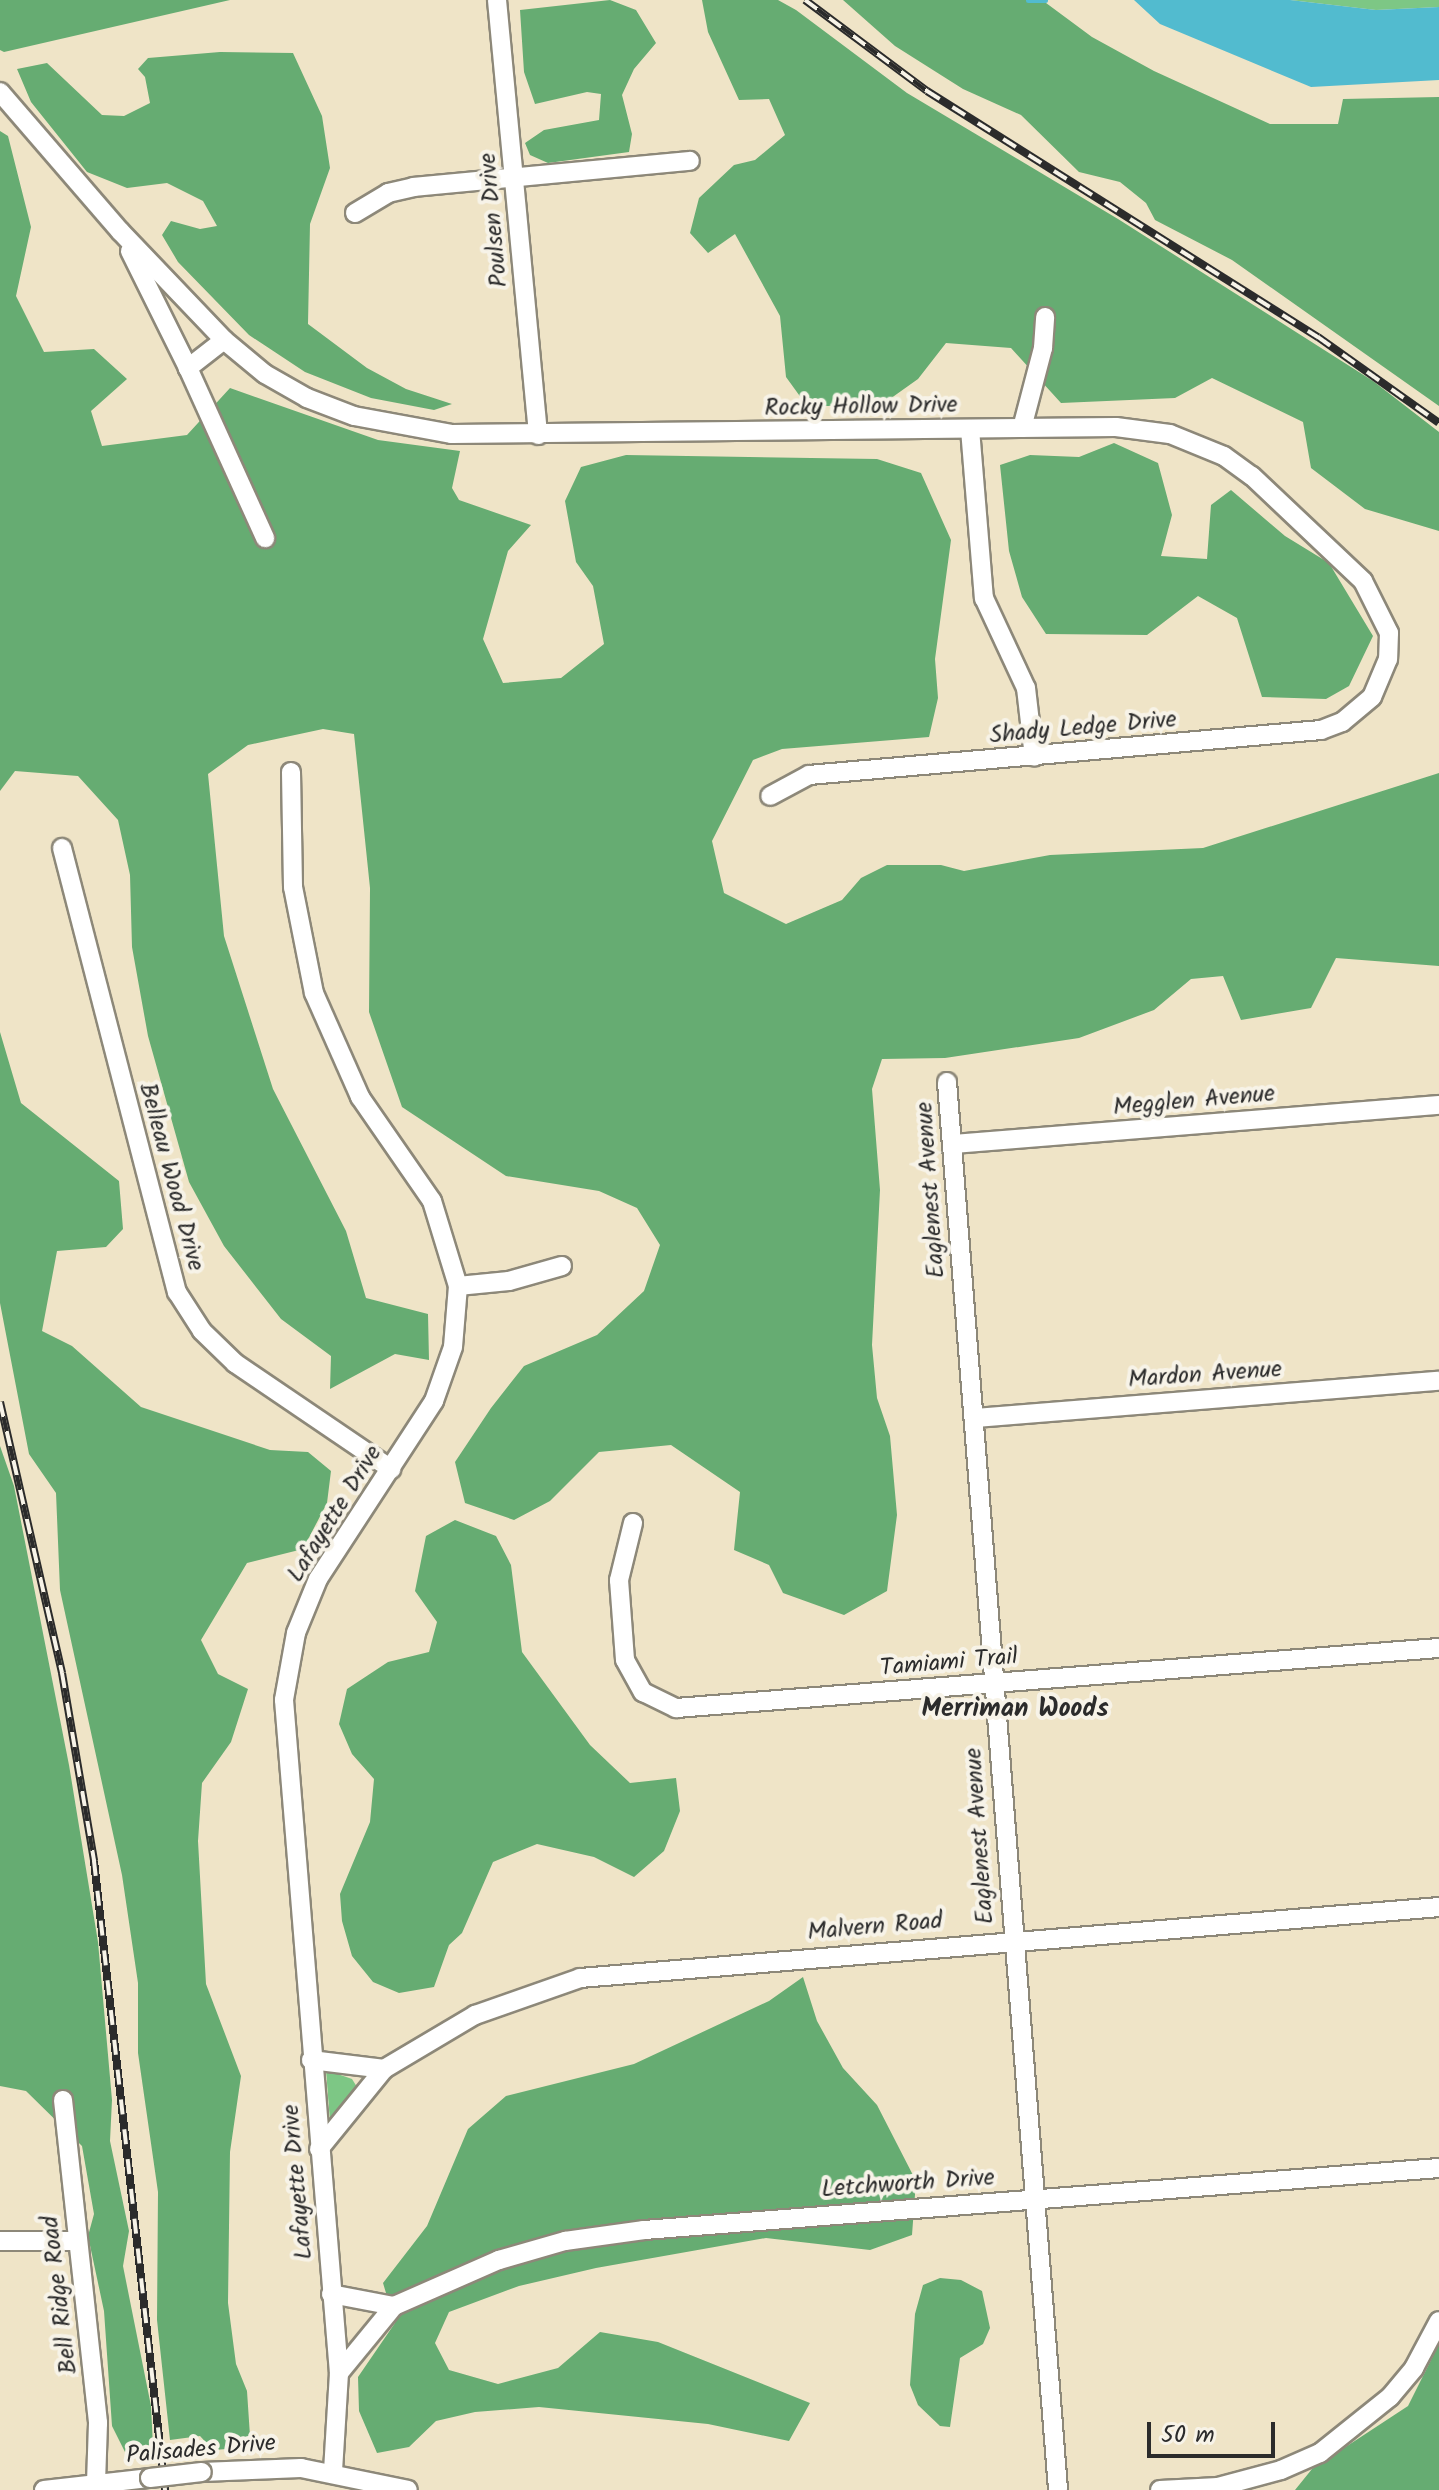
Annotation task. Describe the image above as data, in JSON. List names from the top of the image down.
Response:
{
  "streets": {
    "street": [
      "Poulsen Drive",
      "Rocky Hollow Drive",
      "Shady Ledge Drive",
      "Megglen Avenue",
      "Belleau Wood Drive",
      "Eaglenest Avenue",
      "Mardon Avenue",
      "Lafayette Drive",
      "Tamiami Trail",
      "Malvern Road",
      "Letchworth Drive",
      "Bell Ridge Road",
      "Palisades Drive"
    ]
  },
  "crossings": [
    ["Poulsen Drive", "Rocky Hollow Drive"],
    ["Rocky Hollow Drive", "Shady Ledge Drive"],
    ["Megglen Avenue", "Eaglenest Avenue"],
    ["Belleau Wood Drive", "Lafayette Drive"],
    ["Eaglenest Avenue", "Mardon Avenue"],
    ["Eaglenest Avenue", "Tamiami Trail"],
    ["Eaglenest Avenue", "Malvern Road"],
    ["Eaglenest Avenue", "Letchworth Drive"],
    ["Lafayette Drive", "Malvern Road"],
    ["Lafayette Drive", "Letchworth Drive"],
    ["Lafayette Drive", "Palisades Drive"],
    ["Bell Ridge Road", "Palisades Drive"]
  ],
  "districts": ["Merriman Woods"],
  "scale_bar": "50 m"
}
